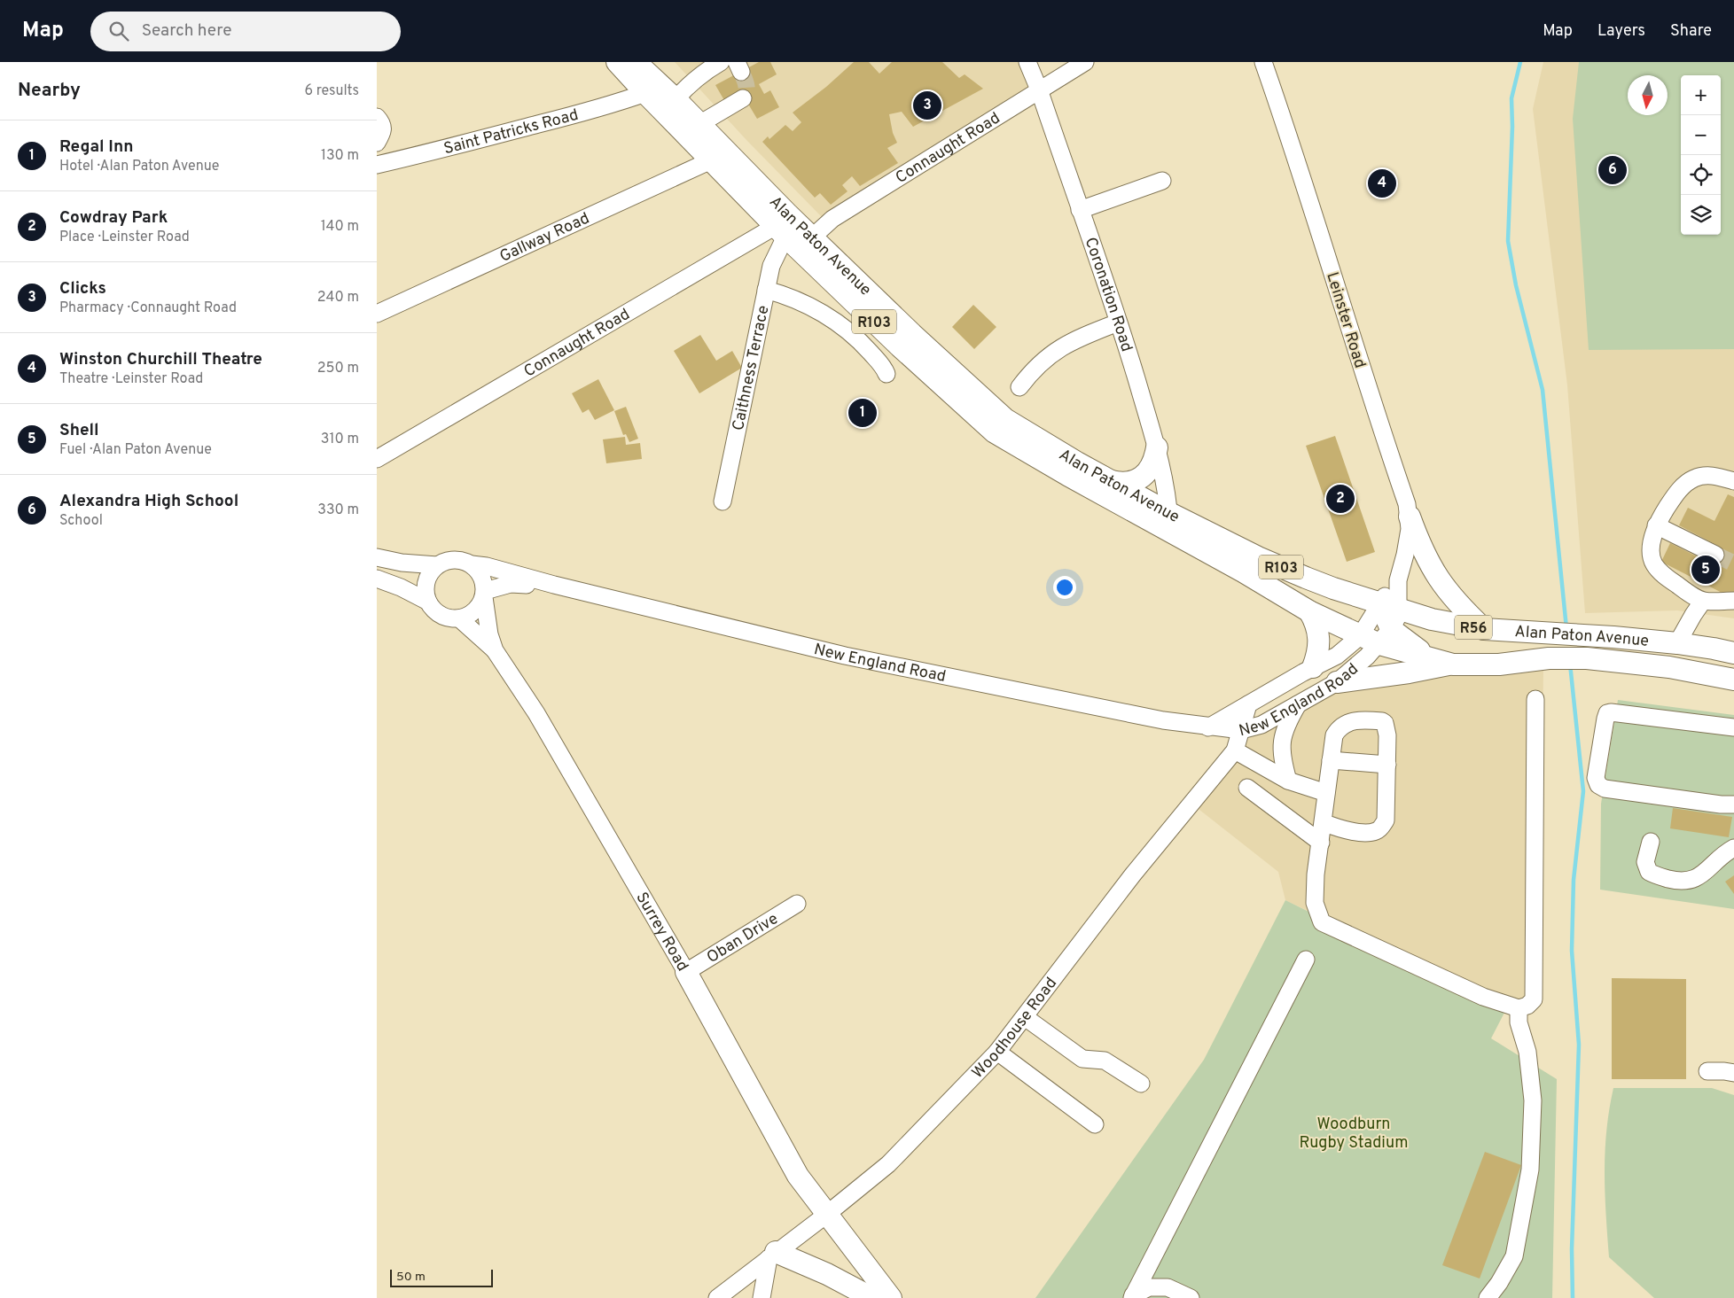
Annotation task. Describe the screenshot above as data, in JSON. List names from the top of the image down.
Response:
{
  "streets": {
    "main road": [
      "Alan Paton Avenue",
      "R103",
      "R56",
      "Surrey Road"
    ],
    "street": [
      "Saint Patricks Road",
      "Connaught Road",
      "Gallway Road",
      "Coronation Road",
      "Leinster Road",
      "Caithness Terrace",
      "New England Road",
      "Oban Drive",
      "Woodhouse Road"
    ]
  },
  "crossings": [
    ["Saint Patricks Road", "Alan Paton Avenue"],
    ["Connaught Road", "Alan Paton Avenue"],
    ["Connaught Road", "Coronation Road"],
    ["Connaught Road", "Caithness Terrace"],
    ["Gallway Road", "Alan Paton Avenue"],
    ["Alan Paton Avenue", "Coronation Road"],
    ["Alan Paton Avenue", "Leinster Road"],
    ["Alan Paton Avenue", "Caithness Terrace"],
    ["Alan Paton Avenue", "New England Road"],
    ["Leinster Road", "New England Road"],
    ["New England Road", "Surrey Road"],
    ["New England Road", "Woodhouse Road"],
    ["Surrey Road", "Oban Drive"],
    ["Surrey Road", "Woodhouse Road"]
  ],
  "parks": ["Woodburn Rugby Stadium"],
  "scale_bar": "50 m",
  "north": "bottom",
  "page": {
    "header": "Map",
    "search": "Search here",
    "nav": ["Map", "Layers", "Share"],
    "heading": ["Nearby", "6 results"],
    "map_buttons": ["+", "−"],
    "pins": [
      "3",
      "6",
      "4",
      "1",
      "2",
      "5"
    ],
    "list": [
      {
        "mark": "1",
        "name": "Regal Inn",
        "note": "Hotel · Alan Paton Avenue",
        "value": "130 m"
      },
      {
        "mark": "2",
        "name": "Cowdray Park",
        "note": "Place · Leinster Road",
        "value": "140 m"
      },
      {
        "mark": "3",
        "name": "Clicks",
        "note": "Pharmacy · Connaught Road",
        "value": "240 m"
      },
      {
        "mark": "4",
        "name": "Winston Churchill Theatre",
        "note": "Theatre · Leinster Road",
        "value": "250 m"
      },
      {
        "mark": "5",
        "name": "Shell",
        "note": "Fuel · Alan Paton Avenue",
        "value": "310 m"
      },
      {
        "mark": "6",
        "name": "Alexandra High School",
        "note": "School",
        "value": "330 m"
      }
    ],
    "scale": "50 m"
  }
}
